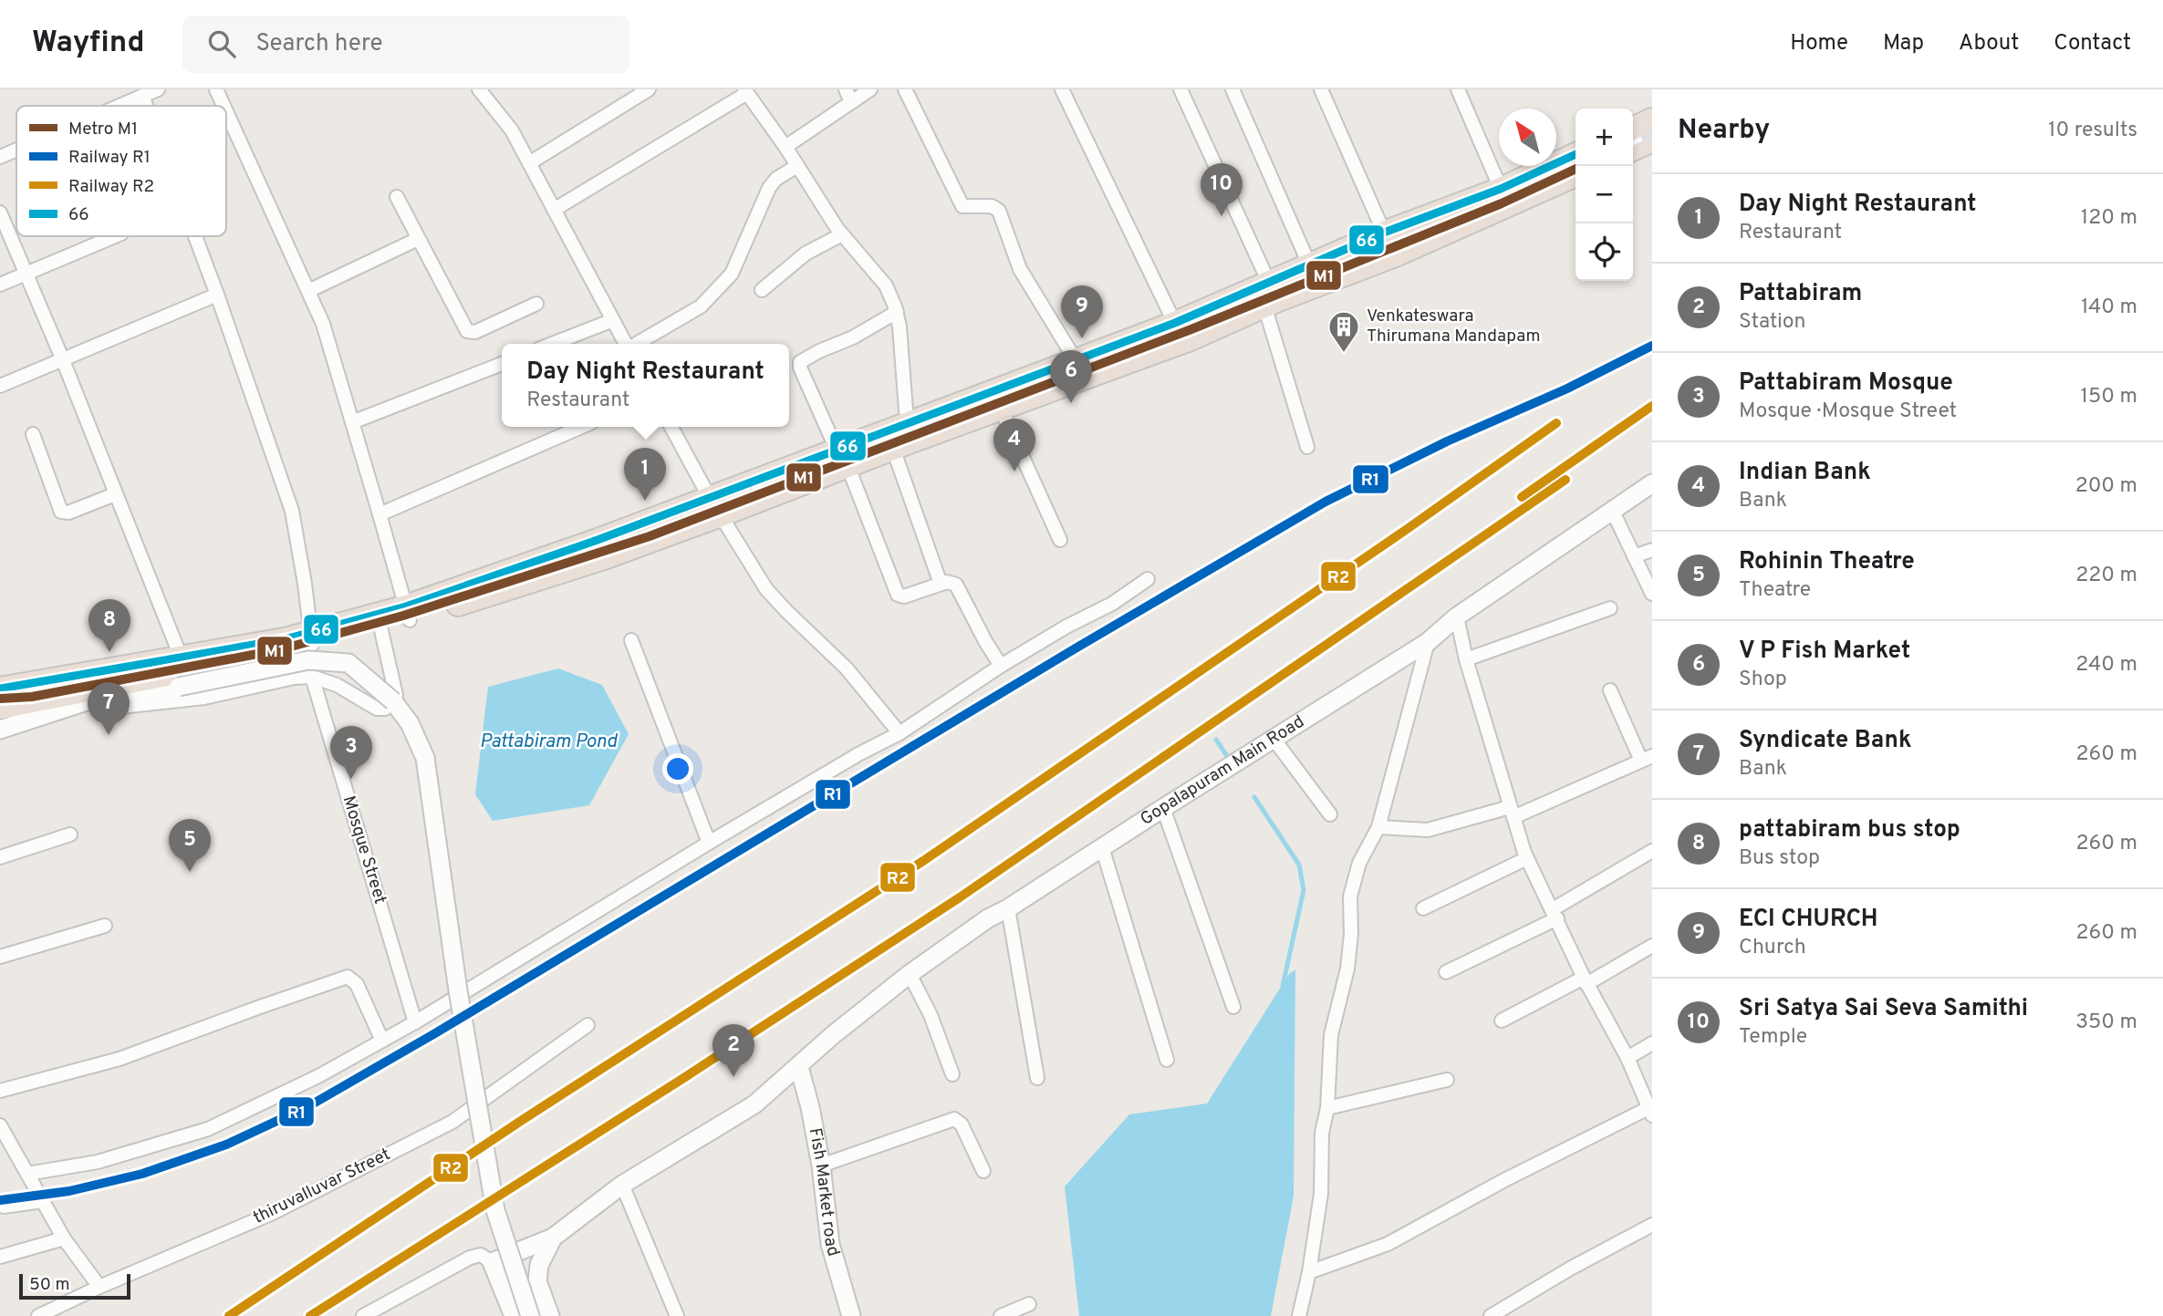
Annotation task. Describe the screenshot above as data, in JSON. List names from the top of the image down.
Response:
{
  "streets": {
    "street": [
      "Gopalapuram Main Road",
      "Mosque Street",
      "thiruvalluvar Street",
      "Fish Market road"
    ]
  },
  "crossings": [
    ["Gopalapuram Main Road", "Fish Market road"]
  ],
  "water": ["Pattabiram Pond"],
  "places": {
    "building": ["Venkateswara Thirumana Mandapam"]
  },
  "lines": [
    "transit line 66",
    "metro line M1",
    "rail line R1",
    "rail line R2"
  ],
  "legend": [
    "Metro M1",
    "Railway R1",
    "Railway R2",
    "66"
  ],
  "scale_bar": "50 m",
  "north": "top left",
  "page": {
    "header": "Wayfind",
    "search": "Search here",
    "nav": [
      "Home",
      "Map",
      "About",
      "Contact"
    ],
    "heading": ["Nearby", "10 results"],
    "map_buttons": ["+", "−"],
    "pins": [
      "10",
      "9",
      "6",
      "4",
      "1",
      "8",
      "7",
      "3",
      "5",
      "2"
    ],
    "list": [
      {
        "mark": "1",
        "name": "Day Night Restaurant",
        "note": "Restaurant",
        "value": "120 m"
      },
      {
        "mark": "2",
        "name": "Pattabiram",
        "note": "Station",
        "value": "140 m"
      },
      {
        "mark": "3",
        "name": "Pattabiram Mosque",
        "note": "Mosque · Mosque Street",
        "value": "150 m"
      },
      {
        "mark": "4",
        "name": "Indian Bank",
        "note": "Bank",
        "value": "200 m"
      },
      {
        "mark": "5",
        "name": "Rohinin Theatre",
        "note": "Theatre",
        "value": "220 m"
      },
      {
        "mark": "6",
        "name": "V P Fish Market",
        "note": "Shop",
        "value": "240 m"
      },
      {
        "mark": "7",
        "name": "Syndicate Bank",
        "note": "Bank",
        "value": "260 m"
      },
      {
        "mark": "8",
        "name": "pattabiram bus stop",
        "note": "Bus stop",
        "value": "260 m"
      },
      {
        "mark": "9",
        "name": "ECI CHURCH",
        "note": "Church",
        "value": "260 m"
      },
      {
        "mark": "10",
        "name": "Sri Satya Sai Seva Samithi",
        "note": "Temple",
        "value": "350 m"
      }
    ],
    "popup": ["Day Night Restaurant", "Restaurant"],
    "scale": "50 m"
  }
}
